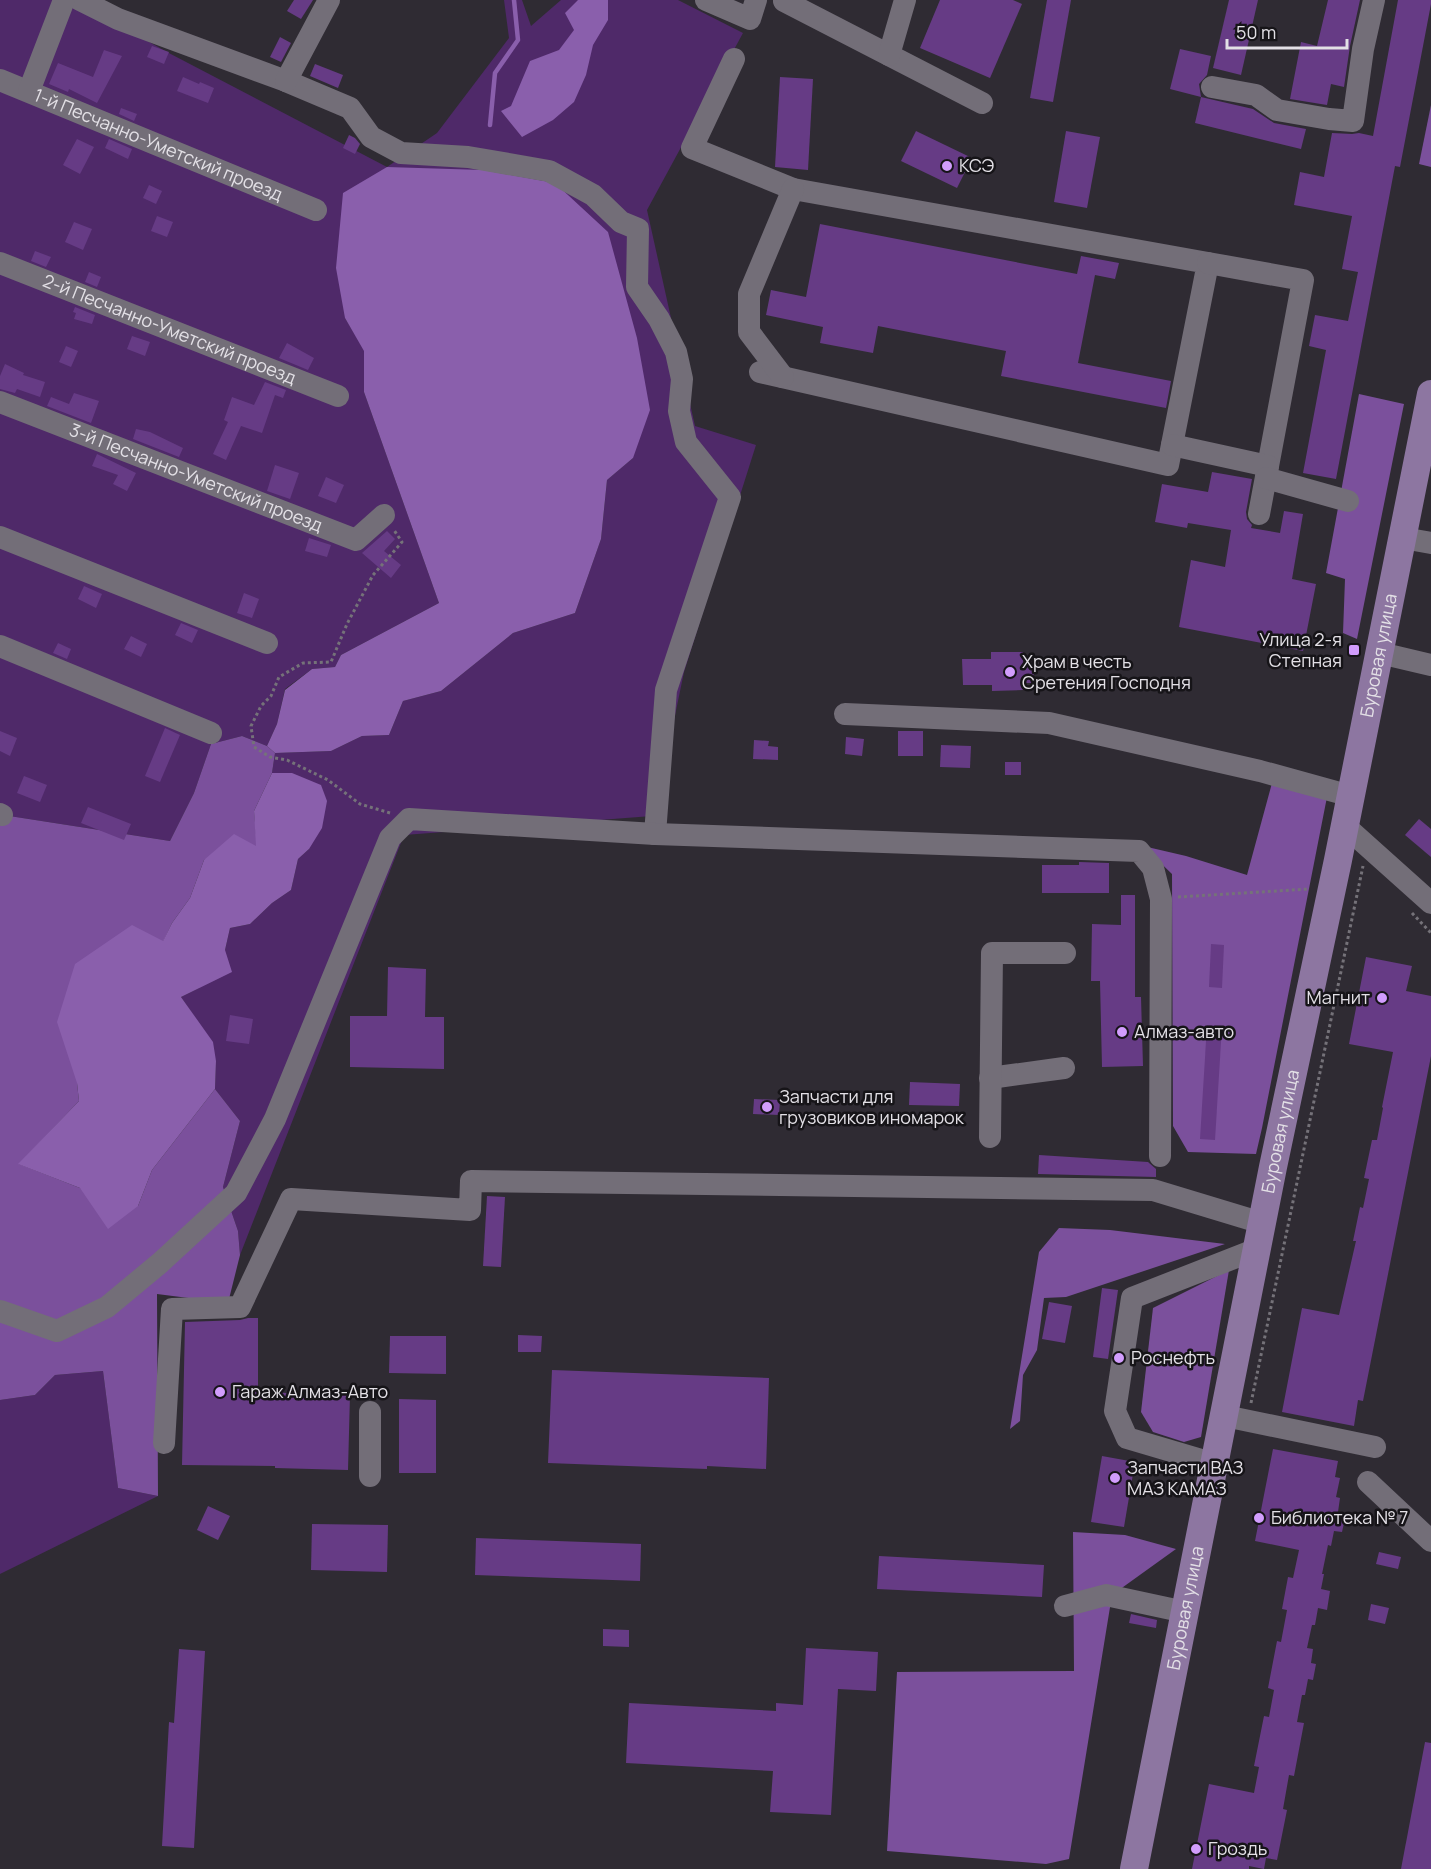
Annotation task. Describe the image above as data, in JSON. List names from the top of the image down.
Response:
{
  "streets": {
    "main road": ["Буровая улица"],
    "street": ["1-й Песчанно-Уметский проезд", "2-й Песчанно-Уметский проезд", "3-й Песчанно-Уметский проезд"]
  },
  "places": {
    "other": [
      "КСЭ",
      "Храм в честь Сретения Господня",
      "Магнит",
      "Алмаз-авто",
      "Запчасти для грузовиков иномарок",
      "Роснефть",
      "Гараж Алмаз-Авто",
      "Запчасти ВАЗ МАЗ КАМАЗ",
      "Библиотека № 7",
      "Гроздь"
    ],
    "transit": ["Улица 2-я Степная"]
  },
  "scale_bar": "50 m"
}
